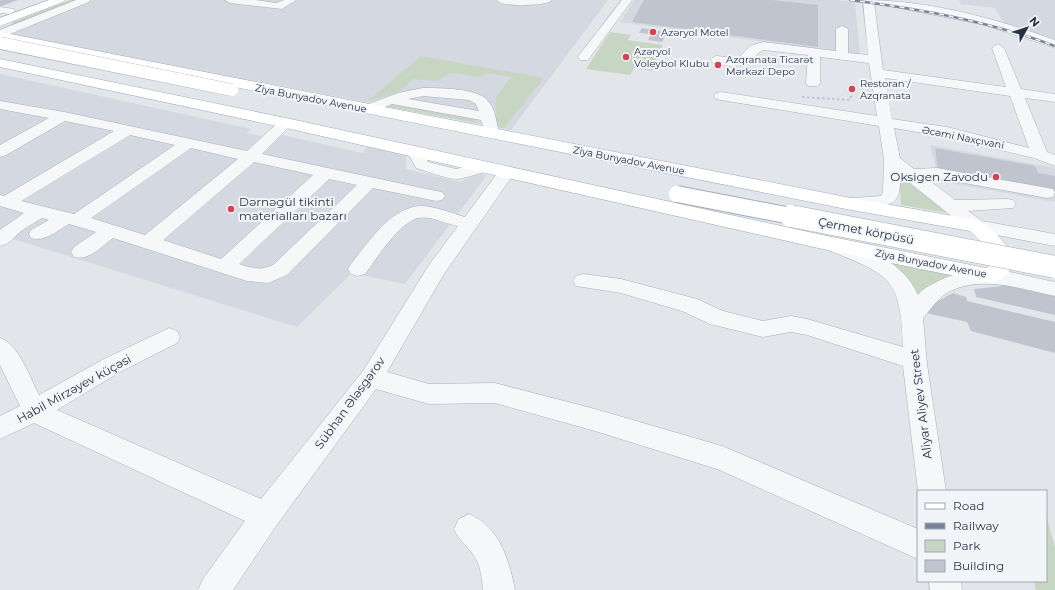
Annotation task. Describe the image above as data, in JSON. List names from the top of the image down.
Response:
{
  "streets": {
    "main road": ["Ziya Bunyadov Avenue", "Çermet körpüsü"],
    "street": [
      "Əcəmi Naxçıvani",
      "Habil Mirzəyev küçəsi",
      "Sübhan Ələsgərov",
      "Aliyar Aliyev Street"
    ]
  },
  "crossings": [
    ["Ziya Bunyadov Avenue", "Çermet körpüsü"],
    ["Ziya Bunyadov Avenue", "Sübhan Ələsgərov"],
    ["Ziya Bunyadov Avenue", "Aliyar Aliyev Street"]
  ],
  "places": [
    "Azəryol Motel",
    "Azəryol Voleybol Klubu",
    "Azqranata Ticarət Mərkəzi Depo",
    "Restoran / Azqranata",
    "Oksigen Zavodu",
    "Dərnəgül tikinti materialları bazarı"
  ],
  "legend": [
    "Road",
    "Railway",
    "Park",
    "Building"
  ],
  "north": "top right"
}
